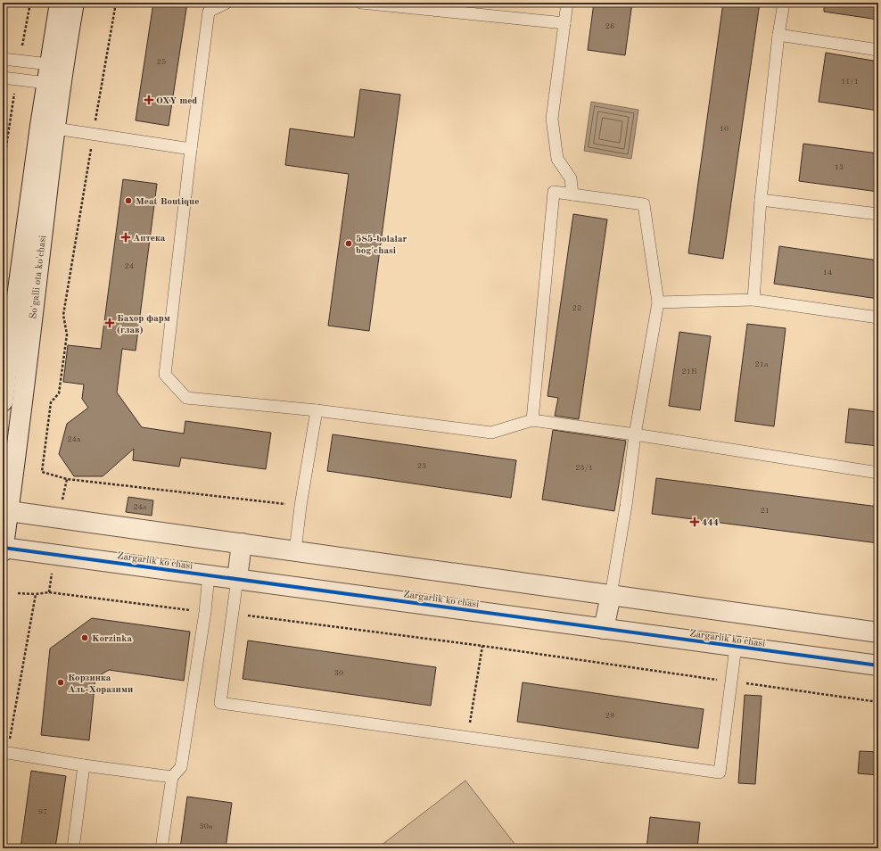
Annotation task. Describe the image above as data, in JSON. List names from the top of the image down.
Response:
{
  "streets": {
    "street": ["So'galli ota ko'chasi", "Zargarlik ko'chasi"]
  },
  "crossings": [
    ["So'galli ota ko'chasi", "Zargarlik ko'chasi"]
  ],
  "places": {
    "health": [
      "OXY med",
      "Аптека",
      "Бахор фарм (глав)",
      "444"
    ],
    "other": [
      "Meat Boutique",
      "585-bolalar bog'chasi",
      "Korzinka",
      "Корзинка Аль-Хоразими"
    ]
  },
  "house_numbers": [
    "26",
    "25",
    "11/1",
    "10",
    "13",
    "24",
    "14",
    "22",
    "21а",
    "21Б",
    "24в",
    "23",
    "23/1",
    "24a",
    "21",
    "30",
    "29",
    "87",
    "30a"
  ]
}
